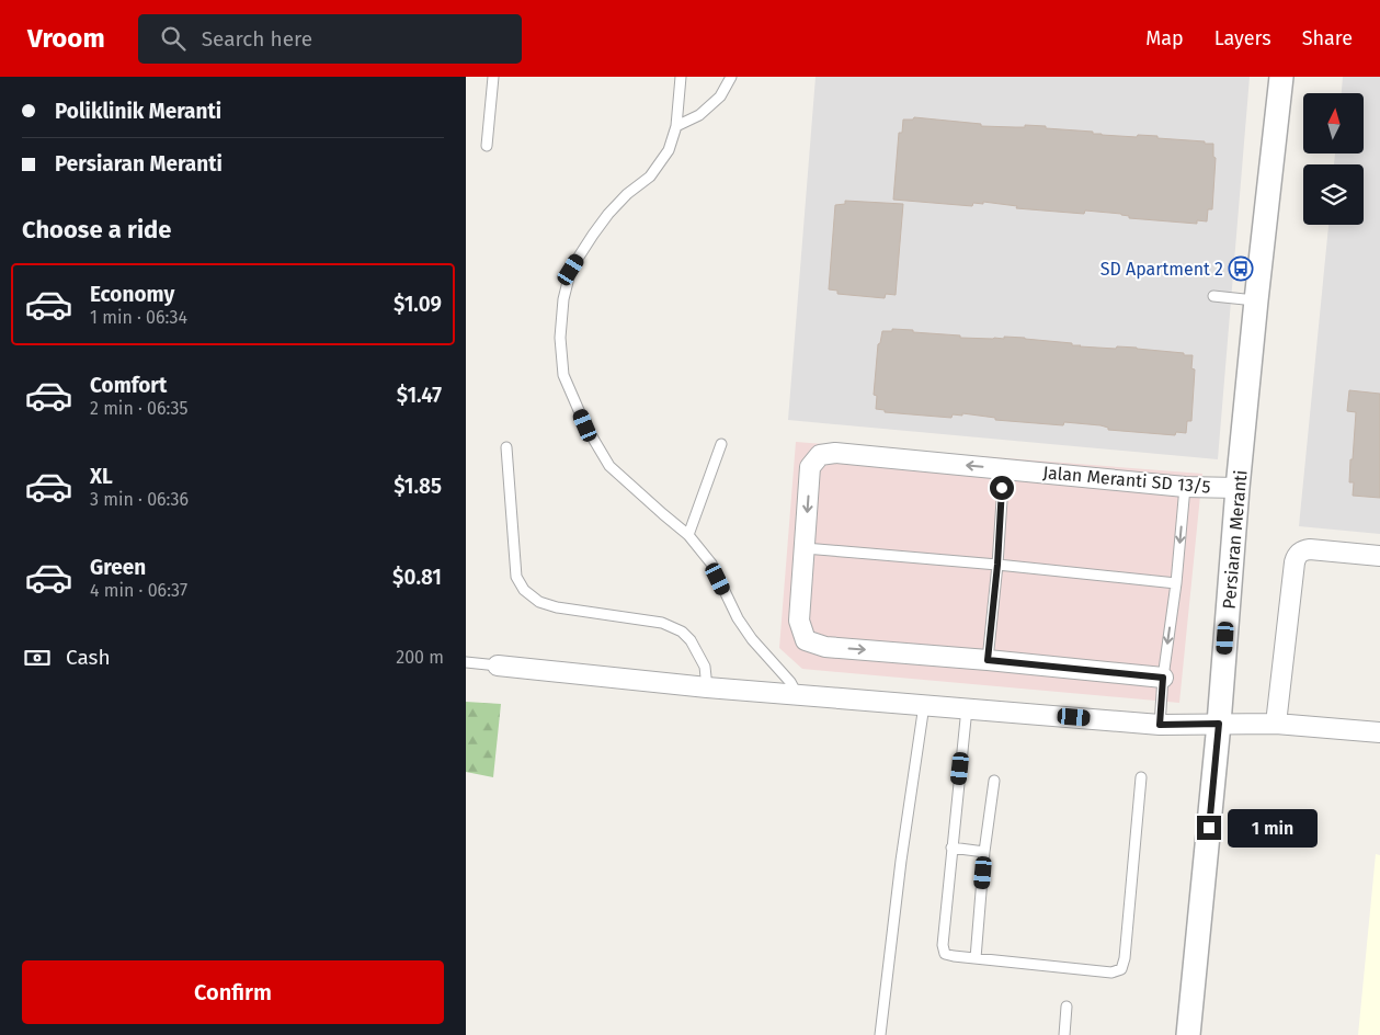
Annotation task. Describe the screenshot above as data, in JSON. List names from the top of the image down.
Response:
{
  "streets": {
    "street": ["Jalan Meranti SD 13/5", "Persiaran Meranti"]
  },
  "crossings": [
    ["Jalan Meranti SD 13/5", "Persiaran Meranti"]
  ],
  "places": {
    "bus stop": ["SD Apartment 2"]
  },
  "north": "top",
  "page": {
    "header": "Vroom",
    "search": "Search here",
    "nav": ["Map", "Layers", "Share"],
    "banner": ["Poliklinik Meranti", "Persiaran Meranti"],
    "heading": "Choose a ride",
    "list": [
      {
        "name": "Economy",
        "note": "1 min · 06:34",
        "value": "$1.09"
      },
      {
        "name": "Comfort",
        "note": "2 min · 06:35",
        "value": "$1.47"
      },
      {
        "name": "XL",
        "note": "3 min · 06:36",
        "value": "$1.85"
      },
      {
        "name": "Green",
        "note": "4 min · 06:37",
        "value": "$0.81"
      }
    ],
    "pay": ["Cash", "200 m"],
    "bubble": "1 min",
    "buttons": "Confirm"
  }
}
